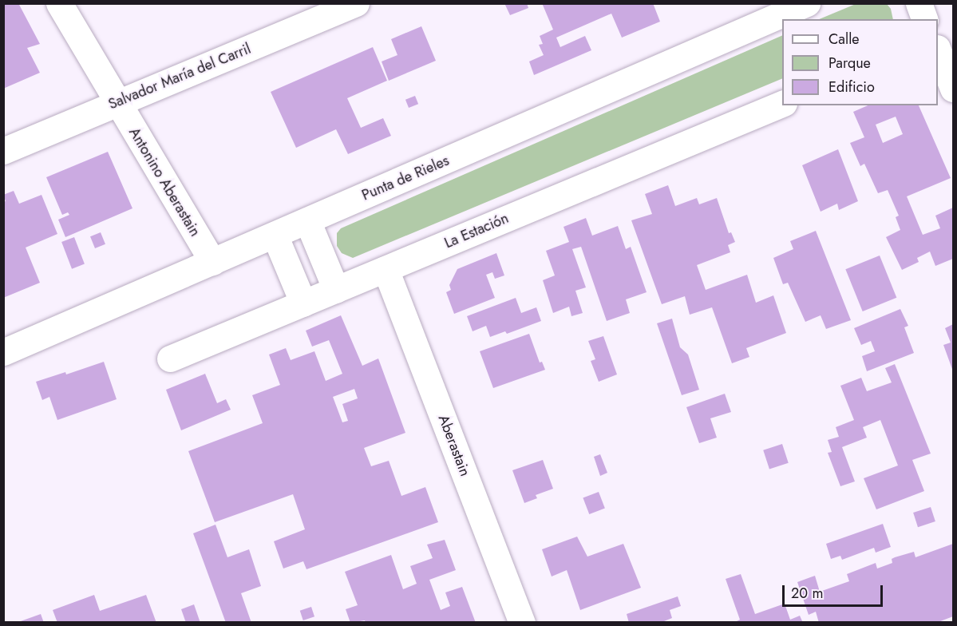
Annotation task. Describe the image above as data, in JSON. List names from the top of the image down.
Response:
{
  "streets": {
    "street": [
      "Salvador María del Carril",
      "Punta de Rieles",
      "Antonino Aberastain",
      "La Estación",
      "Aberastain"
    ]
  },
  "crossings": [
    ["Salvador María del Carril", "Antonino Aberastain"],
    ["Punta de Rieles", "Antonino Aberastain"],
    ["La Estación", "Aberastain"]
  ],
  "legend": ["Calle", "Parque", "Edificio"],
  "scale_bar": "20 m"
}
